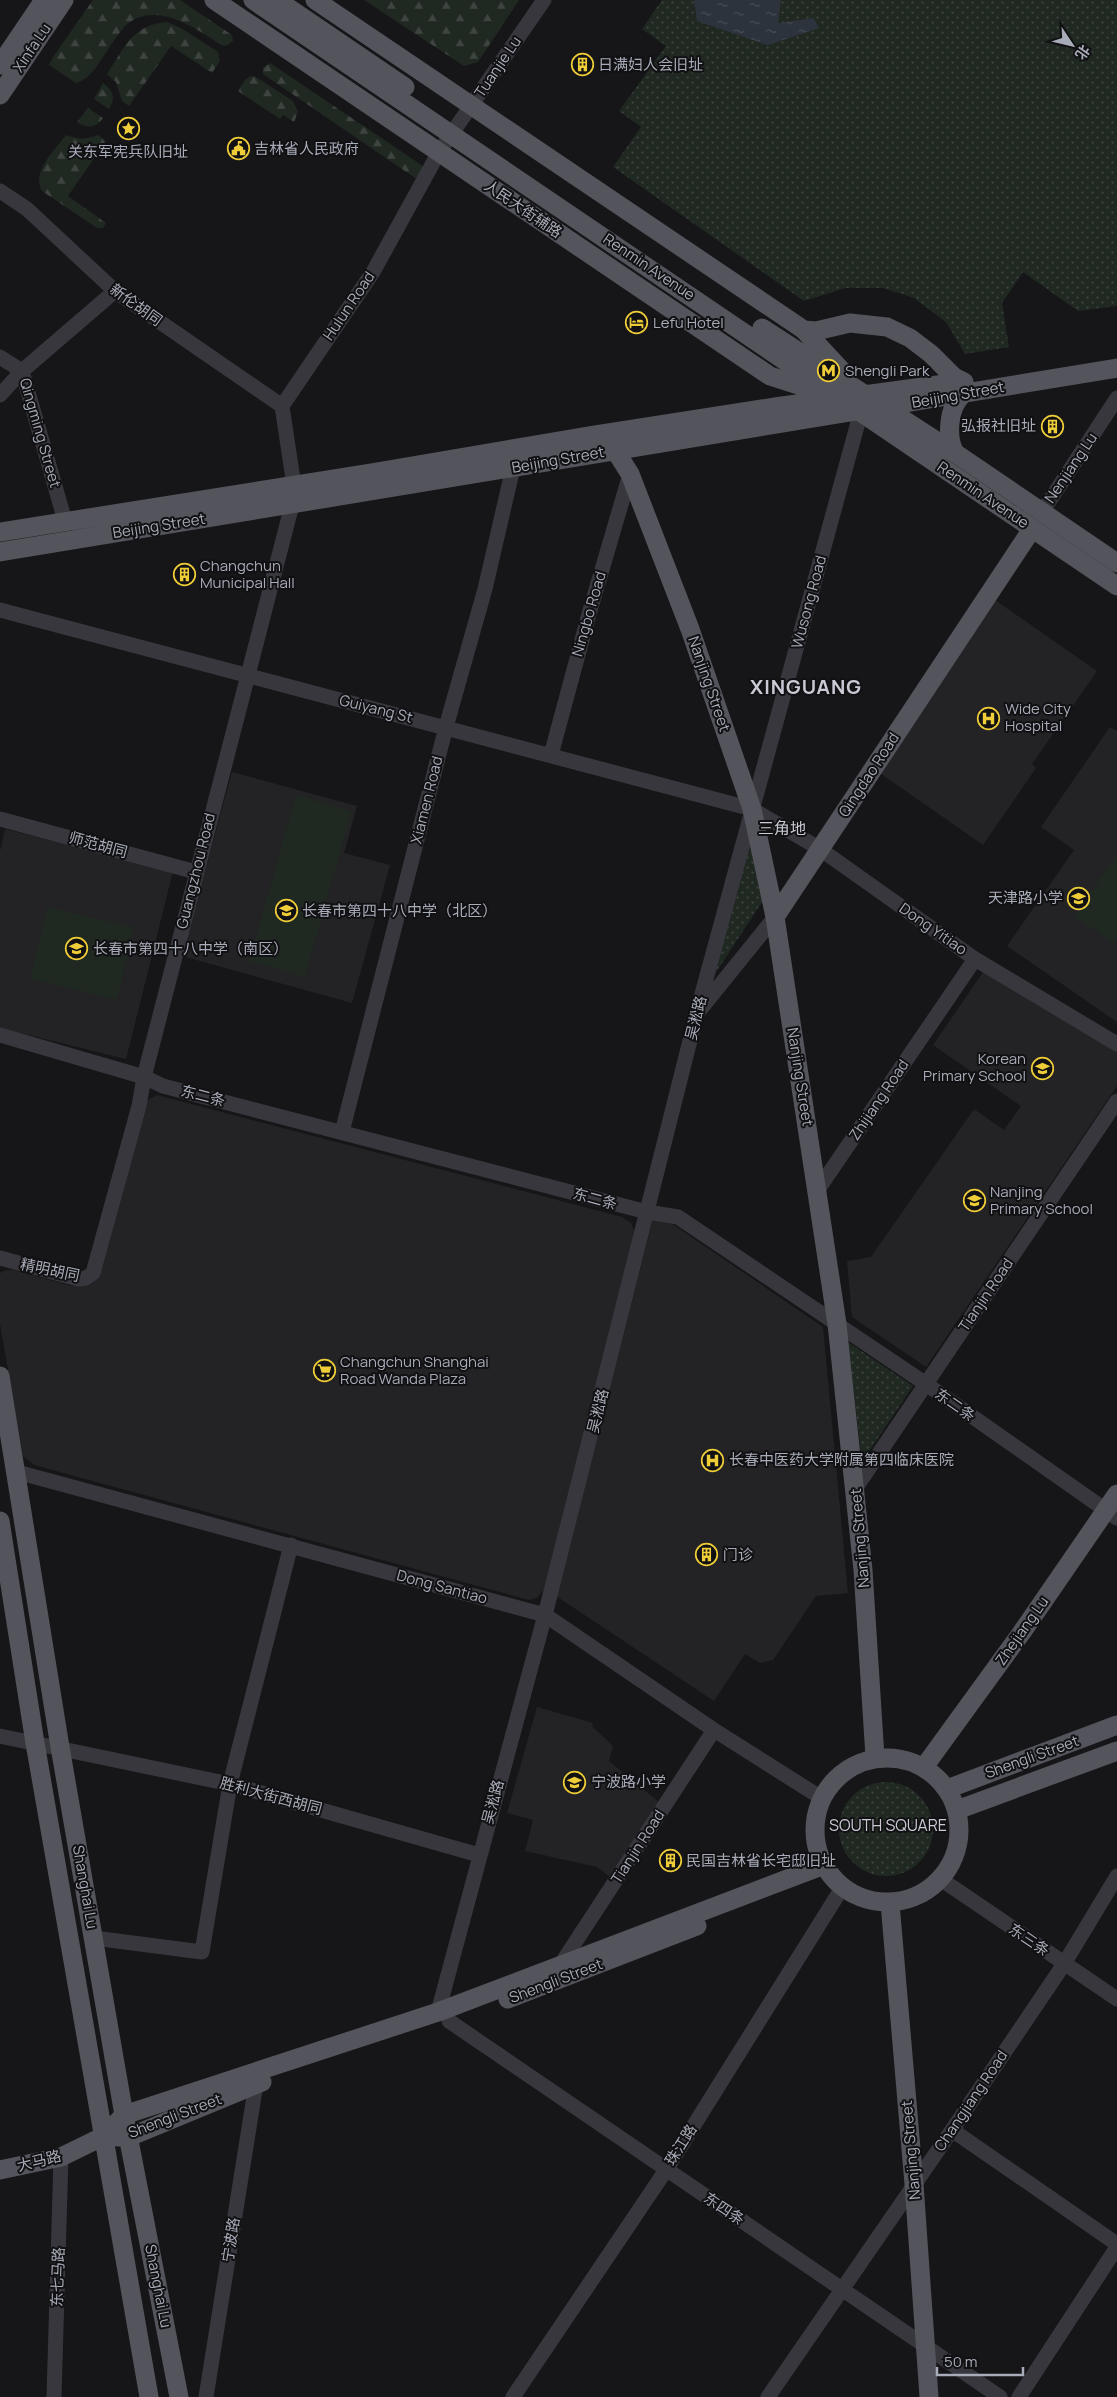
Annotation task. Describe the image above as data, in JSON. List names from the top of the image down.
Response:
{
  "streets": {
    "main road": [
      "Xinfa Lu",
      "人民大街辅路",
      "Renmin Avenue",
      "Beijing Street",
      "Nanjing Street",
      "Qingdao Road",
      "Zhejiang Lu",
      "Shengli Street",
      "Shanghai Lu",
      "大马路"
    ],
    "street": [
      "Tuanjie Lu",
      "新伦胡同",
      "Hulun Road",
      "Qingming Street",
      "Nenjiang Lu",
      "Wusong Road",
      "Ningbo Road",
      "Guiyang St",
      "Xiamen Road",
      "师范胡同",
      "Guangzhou Road",
      "Dong Yitiao",
      "吴淞路",
      "东二条",
      "Zhijiang Road",
      "精明胡同",
      "Tianjin Road",
      "Dong Santiao",
      "胜利大街西胡同",
      "东三条",
      "Changjiang Road",
      "珠江路",
      "东四条",
      "宁波路",
      "东七马路"
    ]
  },
  "crossings": [
    ["Tuanjie Lu", "Renmin Avenue"],
    ["Tuanjie Lu", "Hulun Road"],
    ["人民大街辅路", "Renmin Avenue"],
    ["人民大街辅路", "Hulun Road"],
    ["人民大街辅路", "Beijing Street"],
    ["Renmin Avenue", "Hulun Road"],
    ["Renmin Avenue", "Beijing Street"],
    ["Renmin Avenue", "Nenjiang Lu"],
    ["Renmin Avenue", "Wusong Road"],
    ["Renmin Avenue", "Qingdao Road"],
    ["新伦胡同", "Hulun Road"],
    ["Beijing Street", "Qingming Street"],
    ["Beijing Street", "Wusong Road"],
    ["Beijing Street", "Nanjing Street"],
    ["Beijing Street", "Xiamen Road"],
    ["Beijing Street", "Guangzhou Road"],
    ["Wusong Road", "Nanjing Street"],
    ["Wusong Road", "Guiyang St"],
    ["Wusong Road", "Dong Yitiao"],
    ["Wusong Road", "吴淞路"],
    ["Ningbo Road", "Nanjing Street"],
    ["Ningbo Road", "Guiyang St"],
    ["Nanjing Street", "Guiyang St"],
    ["Nanjing Street", "Qingdao Road"],
    ["Nanjing Street", "Dong Yitiao"],
    ["Nanjing Street", "吴淞路"],
    ["Nanjing Street", "东二条"],
    ["Nanjing Street", "Zhijiang Road"],
    ["Nanjing Street", "Tianjin Road"],
    ["Nanjing Street", "Dong Santiao"],
    ["Nanjing Street", "Zhejiang Lu"],
    ["Nanjing Street", "Shengli Street"],
    ["Nanjing Street", "东三条"],
    ["Nanjing Street", "Changjiang Road"],
    ["Nanjing Street", "珠江路"],
    ["Nanjing Street", "东四条"],
    ["Guiyang St", "Xiamen Road"],
    ["Guiyang St", "Guangzhou Road"],
    ["Guiyang St", "Dong Yitiao"],
    ["Guiyang St", "吴淞路"],
    ["Qingdao Road", "Dong Yitiao"],
    ["Qingdao Road", "吴淞路"],
    ["Xiamen Road", "东二条"],
    ["师范胡同", "Guangzhou Road"],
    ["Guangzhou Road", "东二条"],
    ["Guangzhou Road", "精明胡同"],
    ["Dong Yitiao", "吴淞路"],
    ["Dong Yitiao", "Zhijiang Road"],
    ["吴淞路", "东二条"],
    ["吴淞路", "Dong Santiao"],
    ["吴淞路", "Shengli Street"],
    ["吴淞路", "胜利大街西胡同"],
    ["吴淞路", "东四条"],
    ["东二条", "Tianjin Road"],
    ["东二条", "Zhejiang Lu"],
    ["Tianjin Road", "Dong Santiao"],
    ["Tianjin Road", "Shengli Street"],
    ["Dong Santiao", "Zhejiang Lu"],
    ["Dong Santiao", "Shengli Street"],
    ["Dong Santiao", "Shanghai Lu"],
    ["Dong Santiao", "东三条"],
    ["Dong Santiao", "珠江路"],
    ["Zhejiang Lu", "Shengli Street"],
    ["Zhejiang Lu", "东三条"],
    ["Zhejiang Lu", "珠江路"],
    ["Shengli Street", "Shanghai Lu"],
    ["Shengli Street", "东三条"],
    ["Shengli Street", "珠江路"],
    ["Shengli Street", "大马路"],
    ["Shengli Street", "东四条"],
    ["Shengli Street", "宁波路"],
    ["胜利大街西胡同", "Shanghai Lu"],
    ["Shanghai Lu", "大马路"],
    ["东三条", "Changjiang Road"],
    ["东三条", "珠江路"],
    ["Changjiang Road", "东四条"],
    ["珠江路", "东四条"],
    ["大马路", "东七马路"]
  ],
  "districts": ["XINGUANG", "三角地", "SOUTH SQUARE"],
  "places": {
    "building": [
      "日满妇人会旧址",
      "弘报社旧址",
      "Changchun Municipal Hall",
      "门诊",
      "民国吉林省长宅邸旧址"
    ],
    "place": ["关东军宪兵队旧址"],
    "public building": ["吉林省人民政府"],
    "hotel": ["Lefu Hotel"],
    "metro station": ["Shengli Park"],
    "hospital": ["Wide City Hospital", "长春中医药大学附属第四临床医院"],
    "school or university": [
      "天津路小学",
      "长春市第四十八中学（北区）",
      "长春市第四十八中学（南区）",
      "Korean Primary School",
      "Nanjing Primary School",
      "宁波路小学"
    ],
    "supermarket": ["Changchun Shanghai Road Wanda Plaza"]
  },
  "scale_bar": "50 m",
  "north": "bottom right"
}
